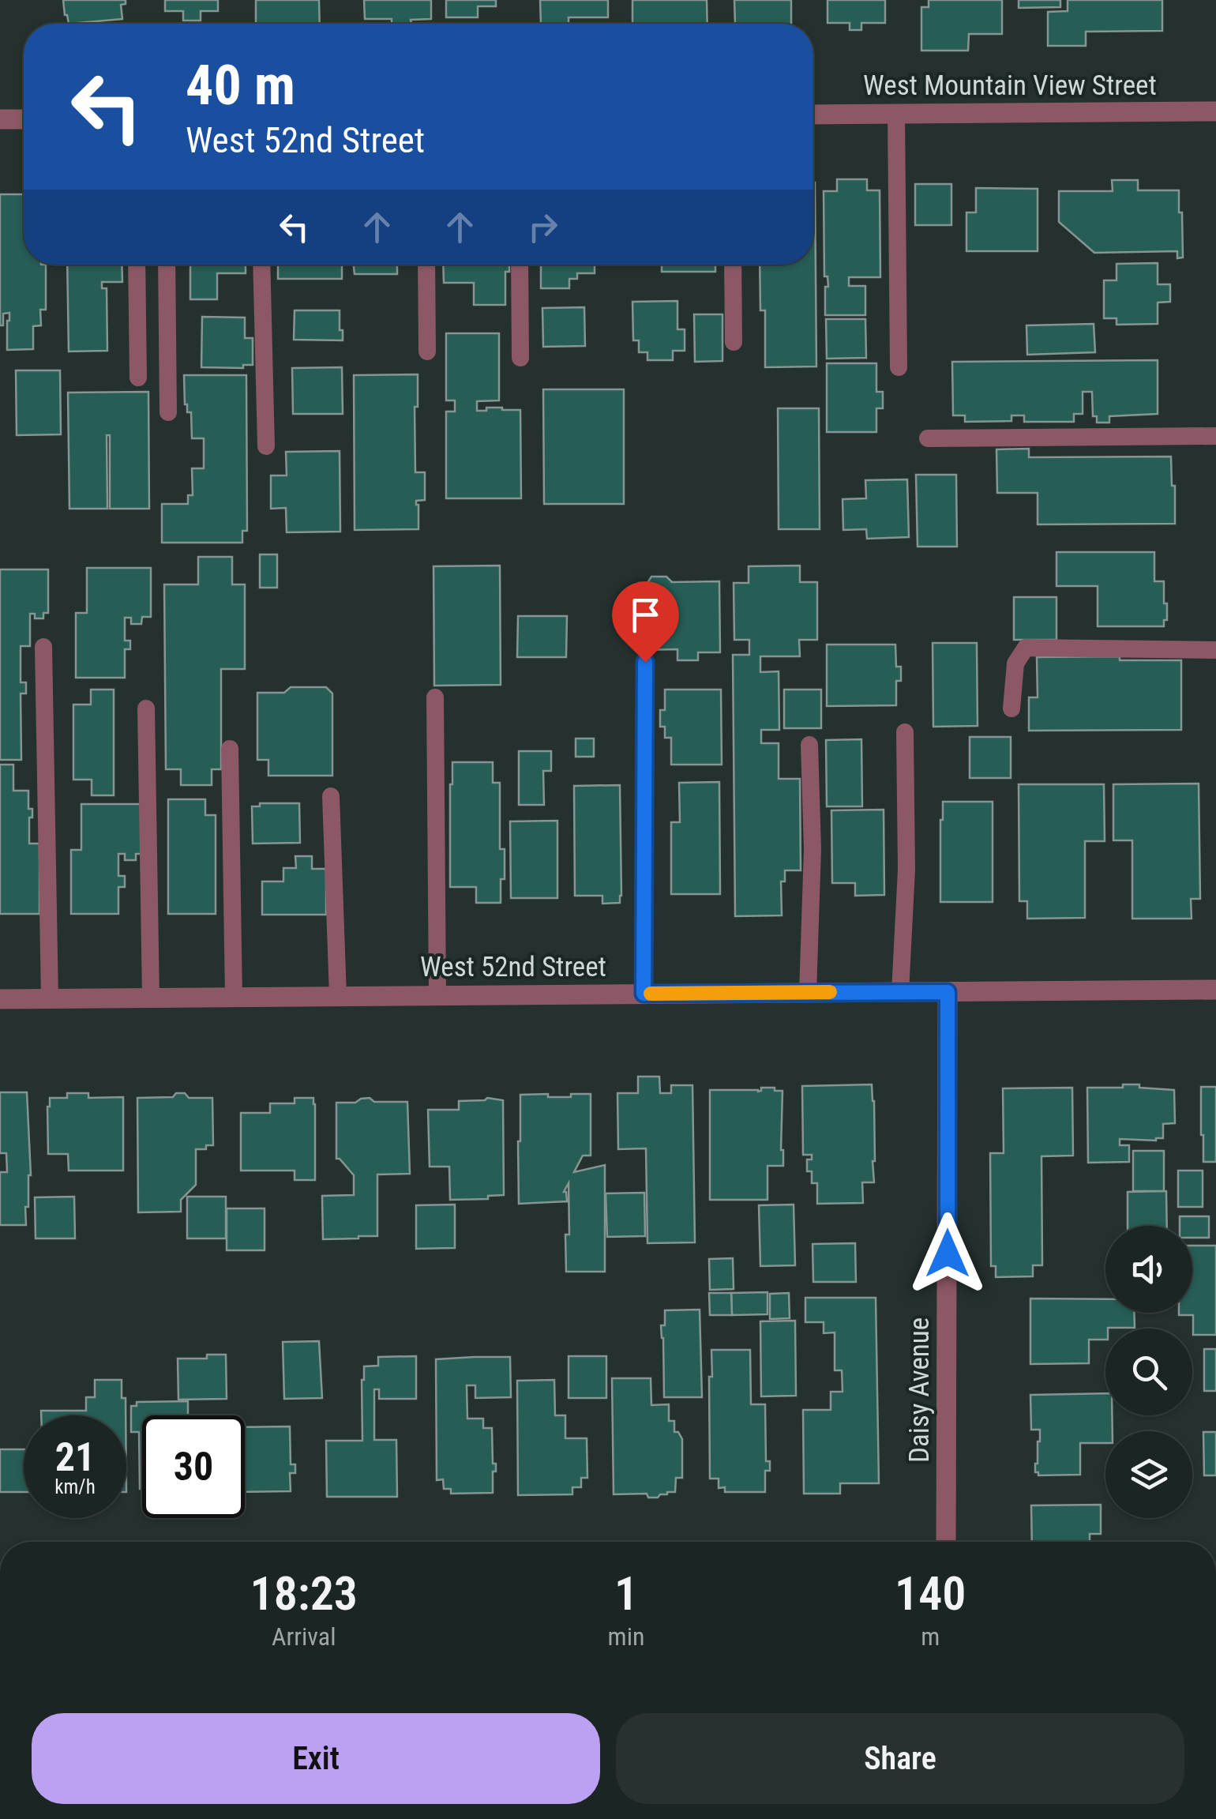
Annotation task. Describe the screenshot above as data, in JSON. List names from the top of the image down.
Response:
{
  "streets": {
    "street": ["West Mountain View Street", "West 52nd Street", "Daisy Avenue"]
  },
  "crossings": [
    ["West 52nd Street", "Daisy Avenue"]
  ],
  "page": {
    "turn": ["40 m", "West 52nd Street"],
    "speed": "21 km/h",
    "limit": "30",
    "eta": [
      "18:23",
      "Arrival",
      "1",
      "min",
      "140",
      "m"
    ],
    "buttons": ["Exit", "Share"]
  }
}
